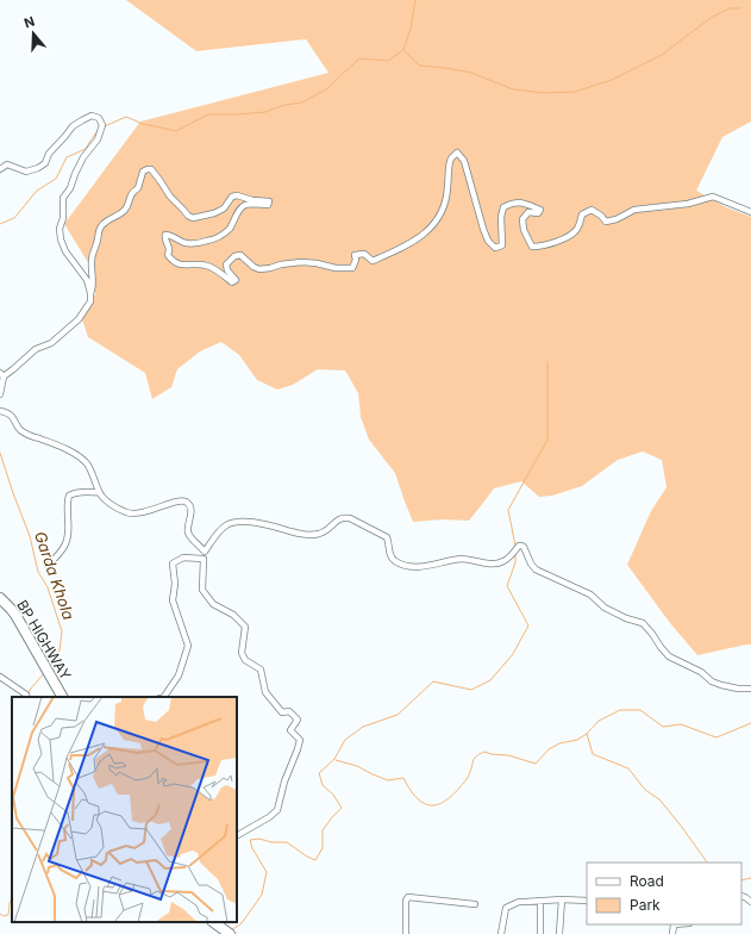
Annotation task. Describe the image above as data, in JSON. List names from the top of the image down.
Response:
{
  "streets": {
    "highway": ["BP HIGHWAY"]
  },
  "water": ["Garda Khola"],
  "legend": ["Road", "Park"],
  "north": "top"
}
